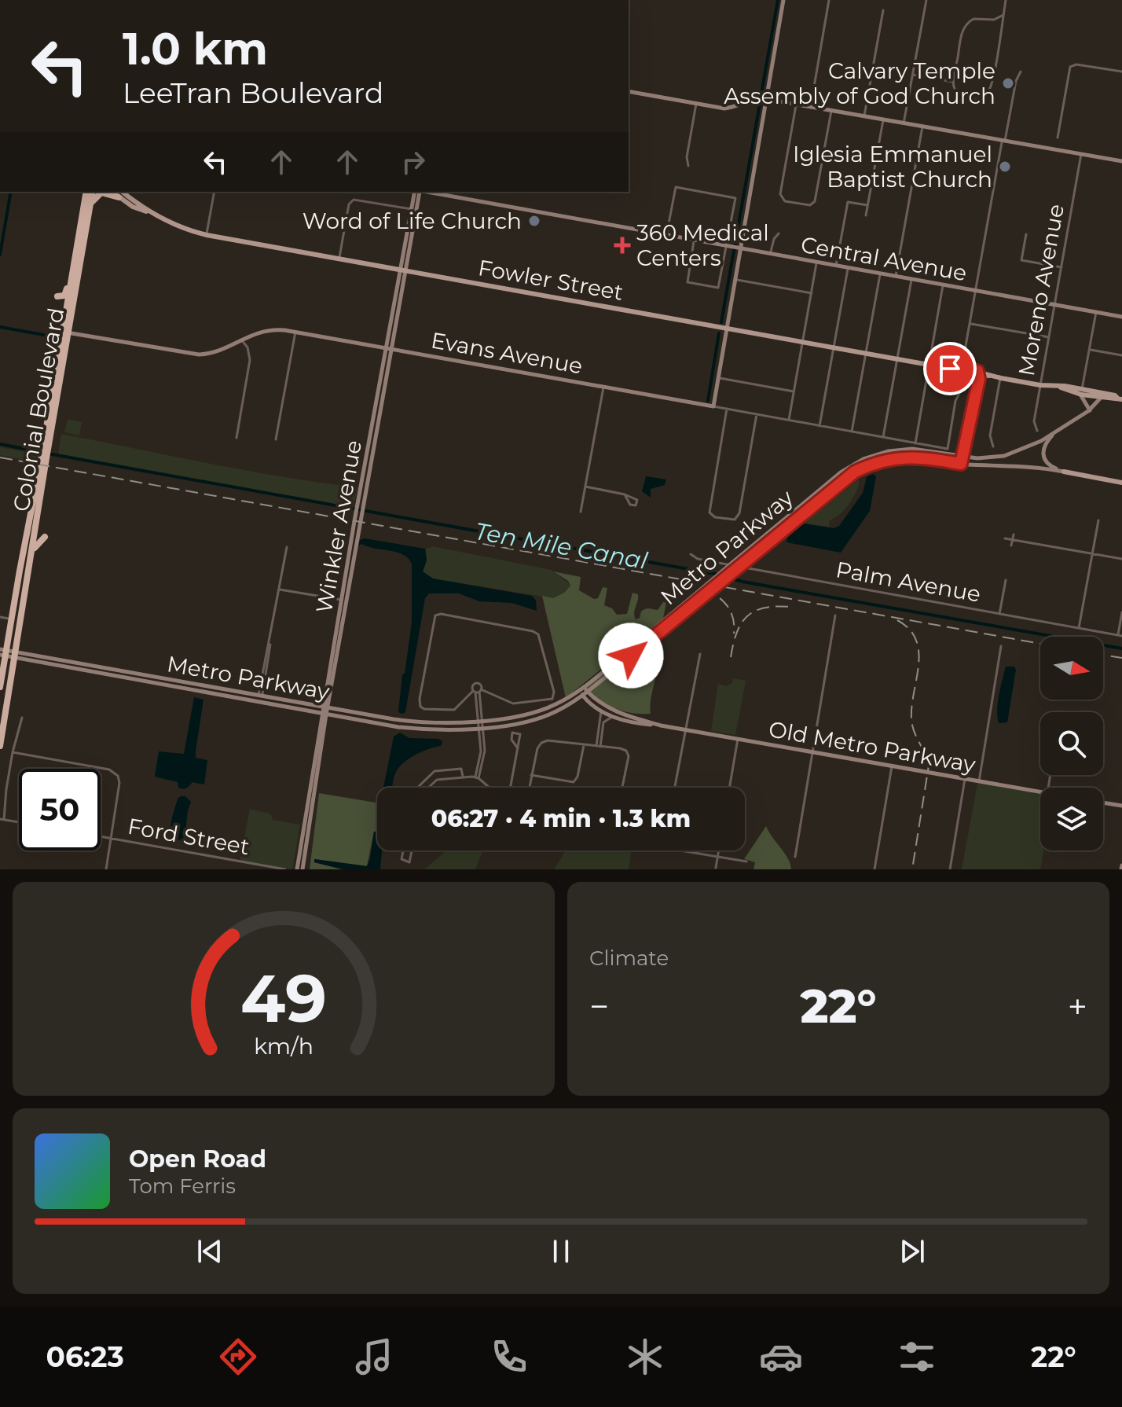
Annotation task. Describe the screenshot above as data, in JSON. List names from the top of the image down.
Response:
{
  "streets": {
    "highway": ["Colonial Boulevard"],
    "main road": ["Fowler Street"],
    "street": [
      "Central Avenue",
      "Moreno Avenue",
      "Evans Avenue",
      "Winkler Avenue",
      "Metro Parkway",
      "Palm Avenue",
      "Old Metro Parkway",
      "Ford Street"
    ]
  },
  "crossings": [
    ["Central Avenue", "Moreno Avenue"],
    ["Fowler Street", "Moreno Avenue"],
    ["Fowler Street", "Winkler Avenue"],
    ["Fowler Street", "Metro Parkway"],
    ["Evans Avenue", "Colonial Boulevard"],
    ["Evans Avenue", "Winkler Avenue"],
    ["Colonial Boulevard", "Metro Parkway"],
    ["Winkler Avenue", "Metro Parkway"],
    ["Metro Parkway", "Old Metro Parkway"]
  ],
  "water": ["Ten Mile Canal"],
  "places": {
    "other": ["Calvary Temple Assembly of God Church", "Iglesia Emmanuel Baptist Church", "Word of Life Church"],
    "health": ["360 Medical Centers"]
  },
  "north": "right",
  "page": {
    "turn": ["1.0 km", "LeeTran Boulevard"],
    "limit": "50",
    "trip": "06:27 · 4 min · 1.3 km",
    "tile": "Climate",
    "heat": ["−", "22°", "+"],
    "song": ["Open Road", "Tom Ferris"],
    "tabs": ["06:23", "22°"],
    "gauge": ["49", "km/h"]
  }
}
